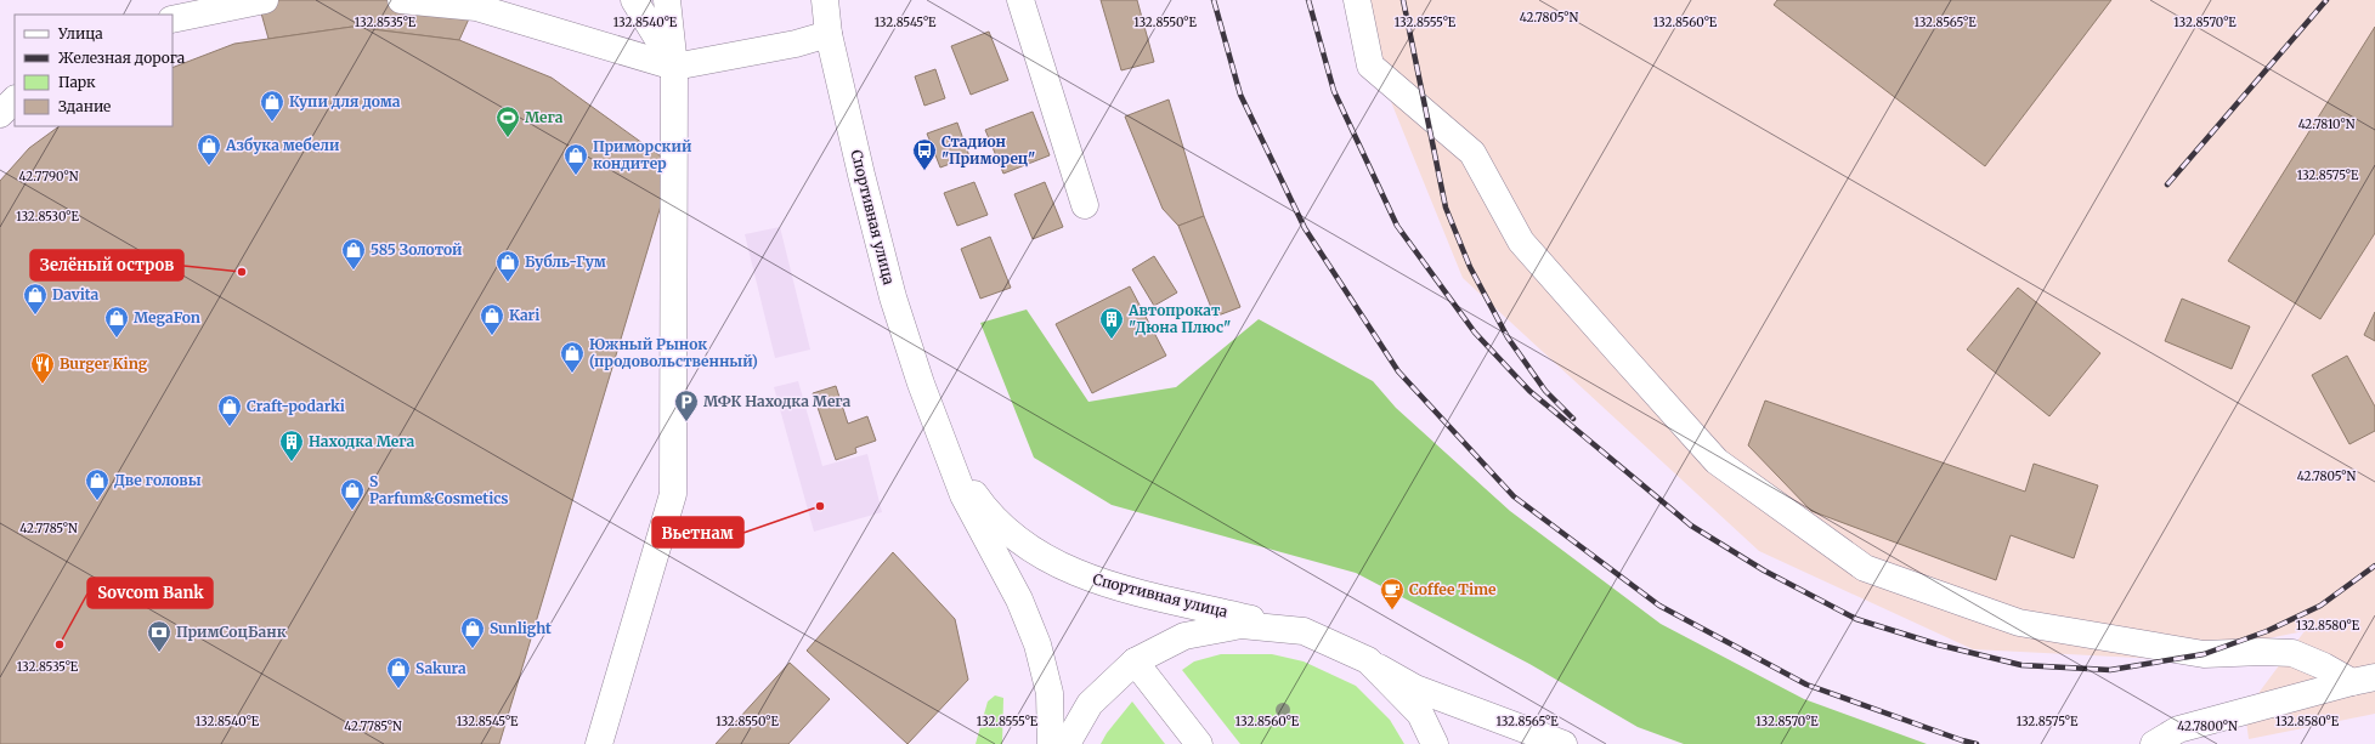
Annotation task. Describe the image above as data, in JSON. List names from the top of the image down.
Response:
{
  "streets": {
    "main road": ["Спортивная улица"]
  },
  "places": {
    "shop": [
      "Купи для дома",
      "Азбука мебели",
      "Приморский кондитер",
      "585 Золотой",
      "Бубль-Гум",
      "Davita",
      "Kari",
      "MegaFon",
      "Южный Рынок (продовольственный)",
      "Craft-podarki",
      "Две головы",
      "S Parfum&Cosmetics",
      "Sunlight",
      "Sakura"
    ],
    "sports": ["Мега"],
    "bus stop": ["Стадион \"Приморец\""],
    "other": ["Зелёный остров", "Вьетнам", "Sovcom Bank"],
    "building": ["Автопрокат \"Дюна Плюс\"", "Находка Мега"],
    "restaurant": ["Burger King"],
    "parking": ["МФК Находка Мега"],
    "cafe": ["Coffee Time"],
    "bank": ["ПримСоцБанк"]
  },
  "legend": [
    "Улица",
    "Железная дорога",
    "Парк",
    "Здание"
  ],
  "coordinates": [
    "42.7805°N",
    "132.8535°E",
    "132.8555°E",
    "132.8540°E",
    "132.8545°E",
    "132.8550°E",
    "132.8560°E",
    "132.8565°E",
    "132.8570°E",
    "42.7810°N",
    "132.8575°E",
    "42.7790°N",
    "132.8530°E",
    "42.7785°N",
    "132.8580°E",
    "42.7800°N"
  ]
}
